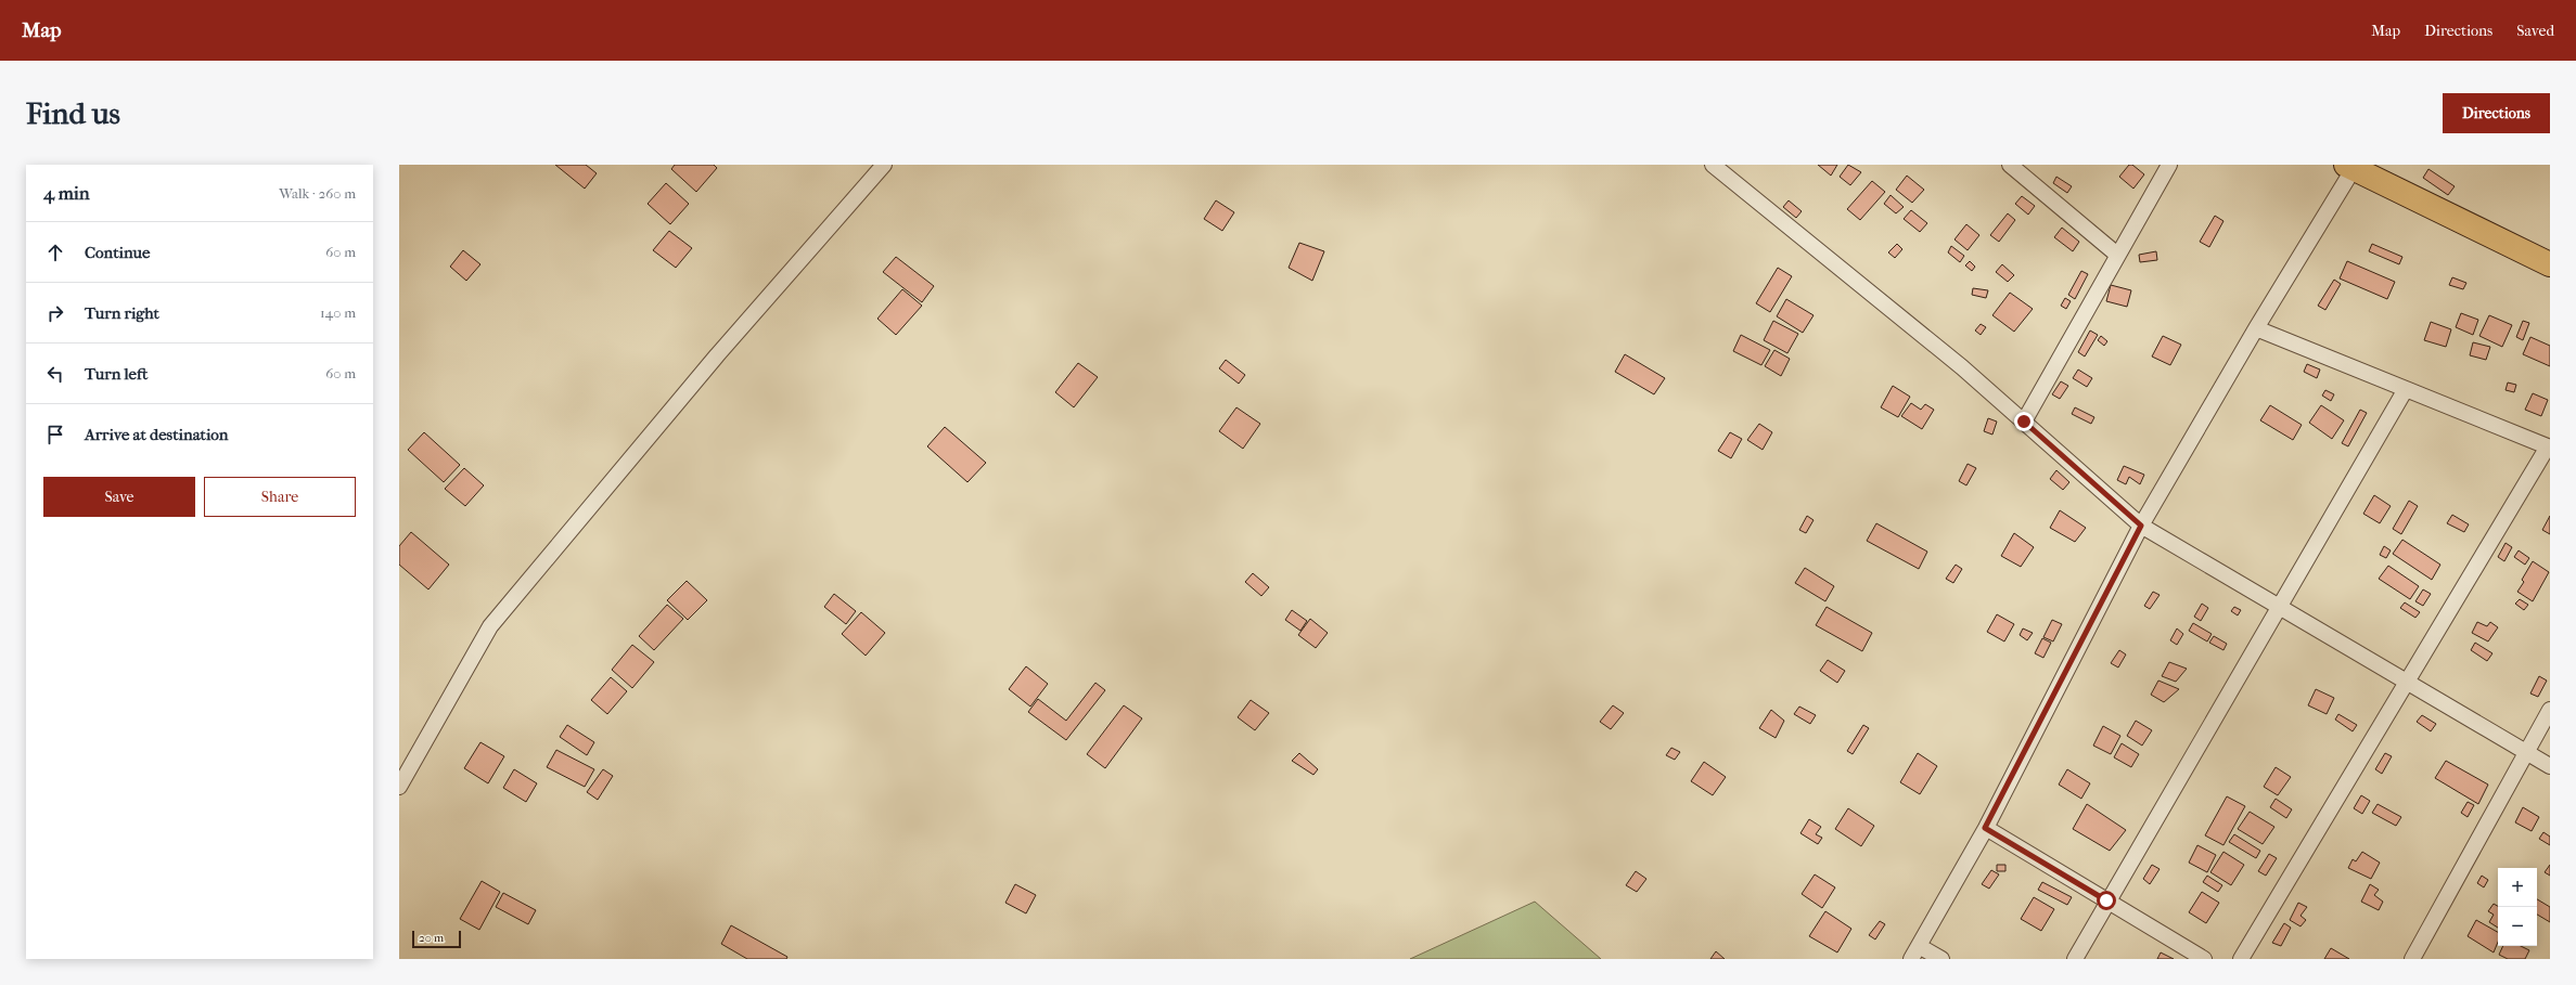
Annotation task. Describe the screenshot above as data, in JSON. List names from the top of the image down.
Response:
{
  "scale_bar": "20 m",
  "page": {
    "header": "Map",
    "nav": ["Map", "Directions", "Saved"],
    "buttons": [
      "Directions",
      ["Save", "Share"]
    ],
    "title": "Find us",
    "heading": ["4 min", "Walk · 260 m"],
    "list": [
      ["Continue", "60 m"],
      ["Turn right", "140 m"],
      ["Turn left", "60 m"],
      "Arrive at destination"
    ],
    "map_buttons": ["+", "−"],
    "scale": "20 m"
  }
}
